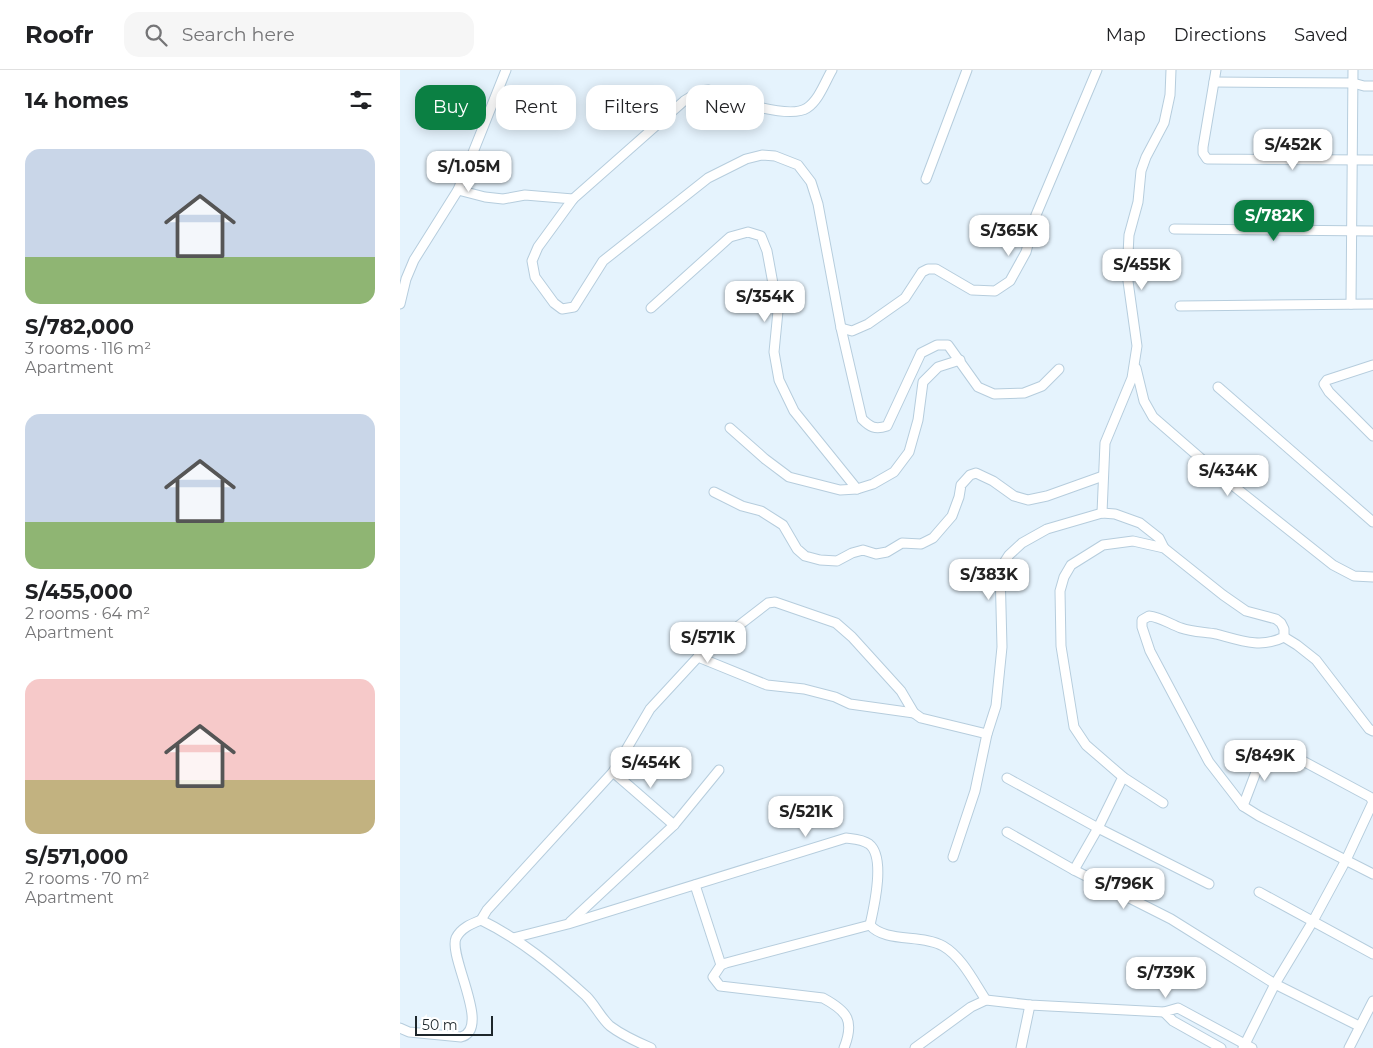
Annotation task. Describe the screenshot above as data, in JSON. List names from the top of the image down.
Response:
{
  "scale_bar": "50 m",
  "page": {
    "header": "Roofr",
    "search": "Search here",
    "nav": ["Map", "Directions", "Saved"],
    "heading": "14 homes",
    "chip": [
      "Buy",
      "Rent",
      "Filters",
      "New"
    ],
    "price": [
      "S/452K",
      "S/1.05M",
      "S/782K",
      "S/365K",
      "S/455K",
      "S/354K",
      "S/434K",
      "S/383K",
      "S/571K",
      "S/849K",
      "S/454K",
      "S/521K",
      "S/796K",
      "S/739K"
    ],
    "list": [
      {
        "name": "S/782,000",
        "note": "3 rooms · 116 m² · Apartment"
      },
      {
        "name": "S/455,000",
        "note": "2 rooms · 64 m² · Apartment"
      },
      {
        "name": "S/571,000",
        "note": "2 rooms · 70 m² · Apartment"
      }
    ],
    "scale": "50 m"
  }
}
